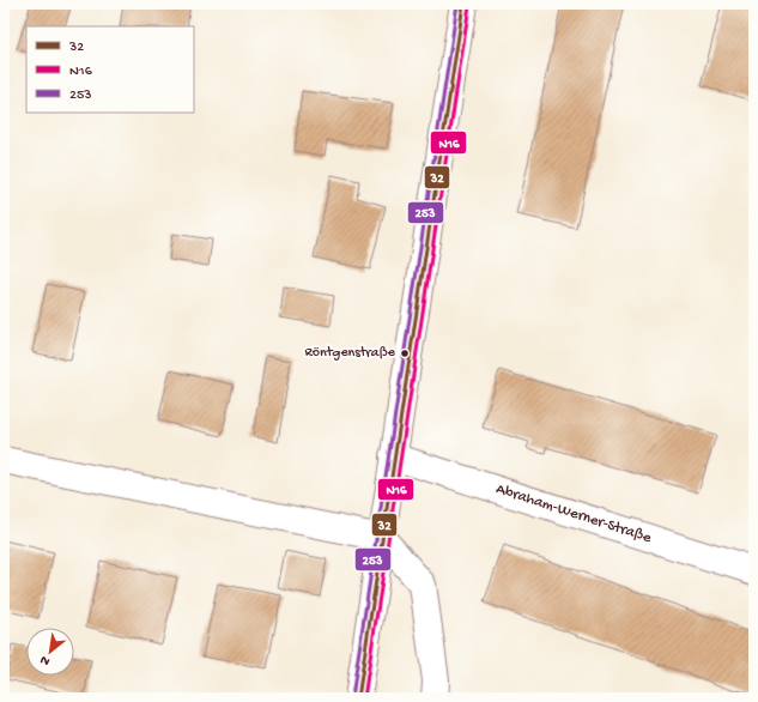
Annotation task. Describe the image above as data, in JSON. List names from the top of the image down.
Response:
{
  "streets": {
    "street": ["Abraham-Werner-Straße"]
  },
  "places": ["Röntgenstraße"],
  "lines": ["transit line 32", "transit line 253", "transit line N16"],
  "legend": ["32", "N16", "253"],
  "north": "bottom left"
}
